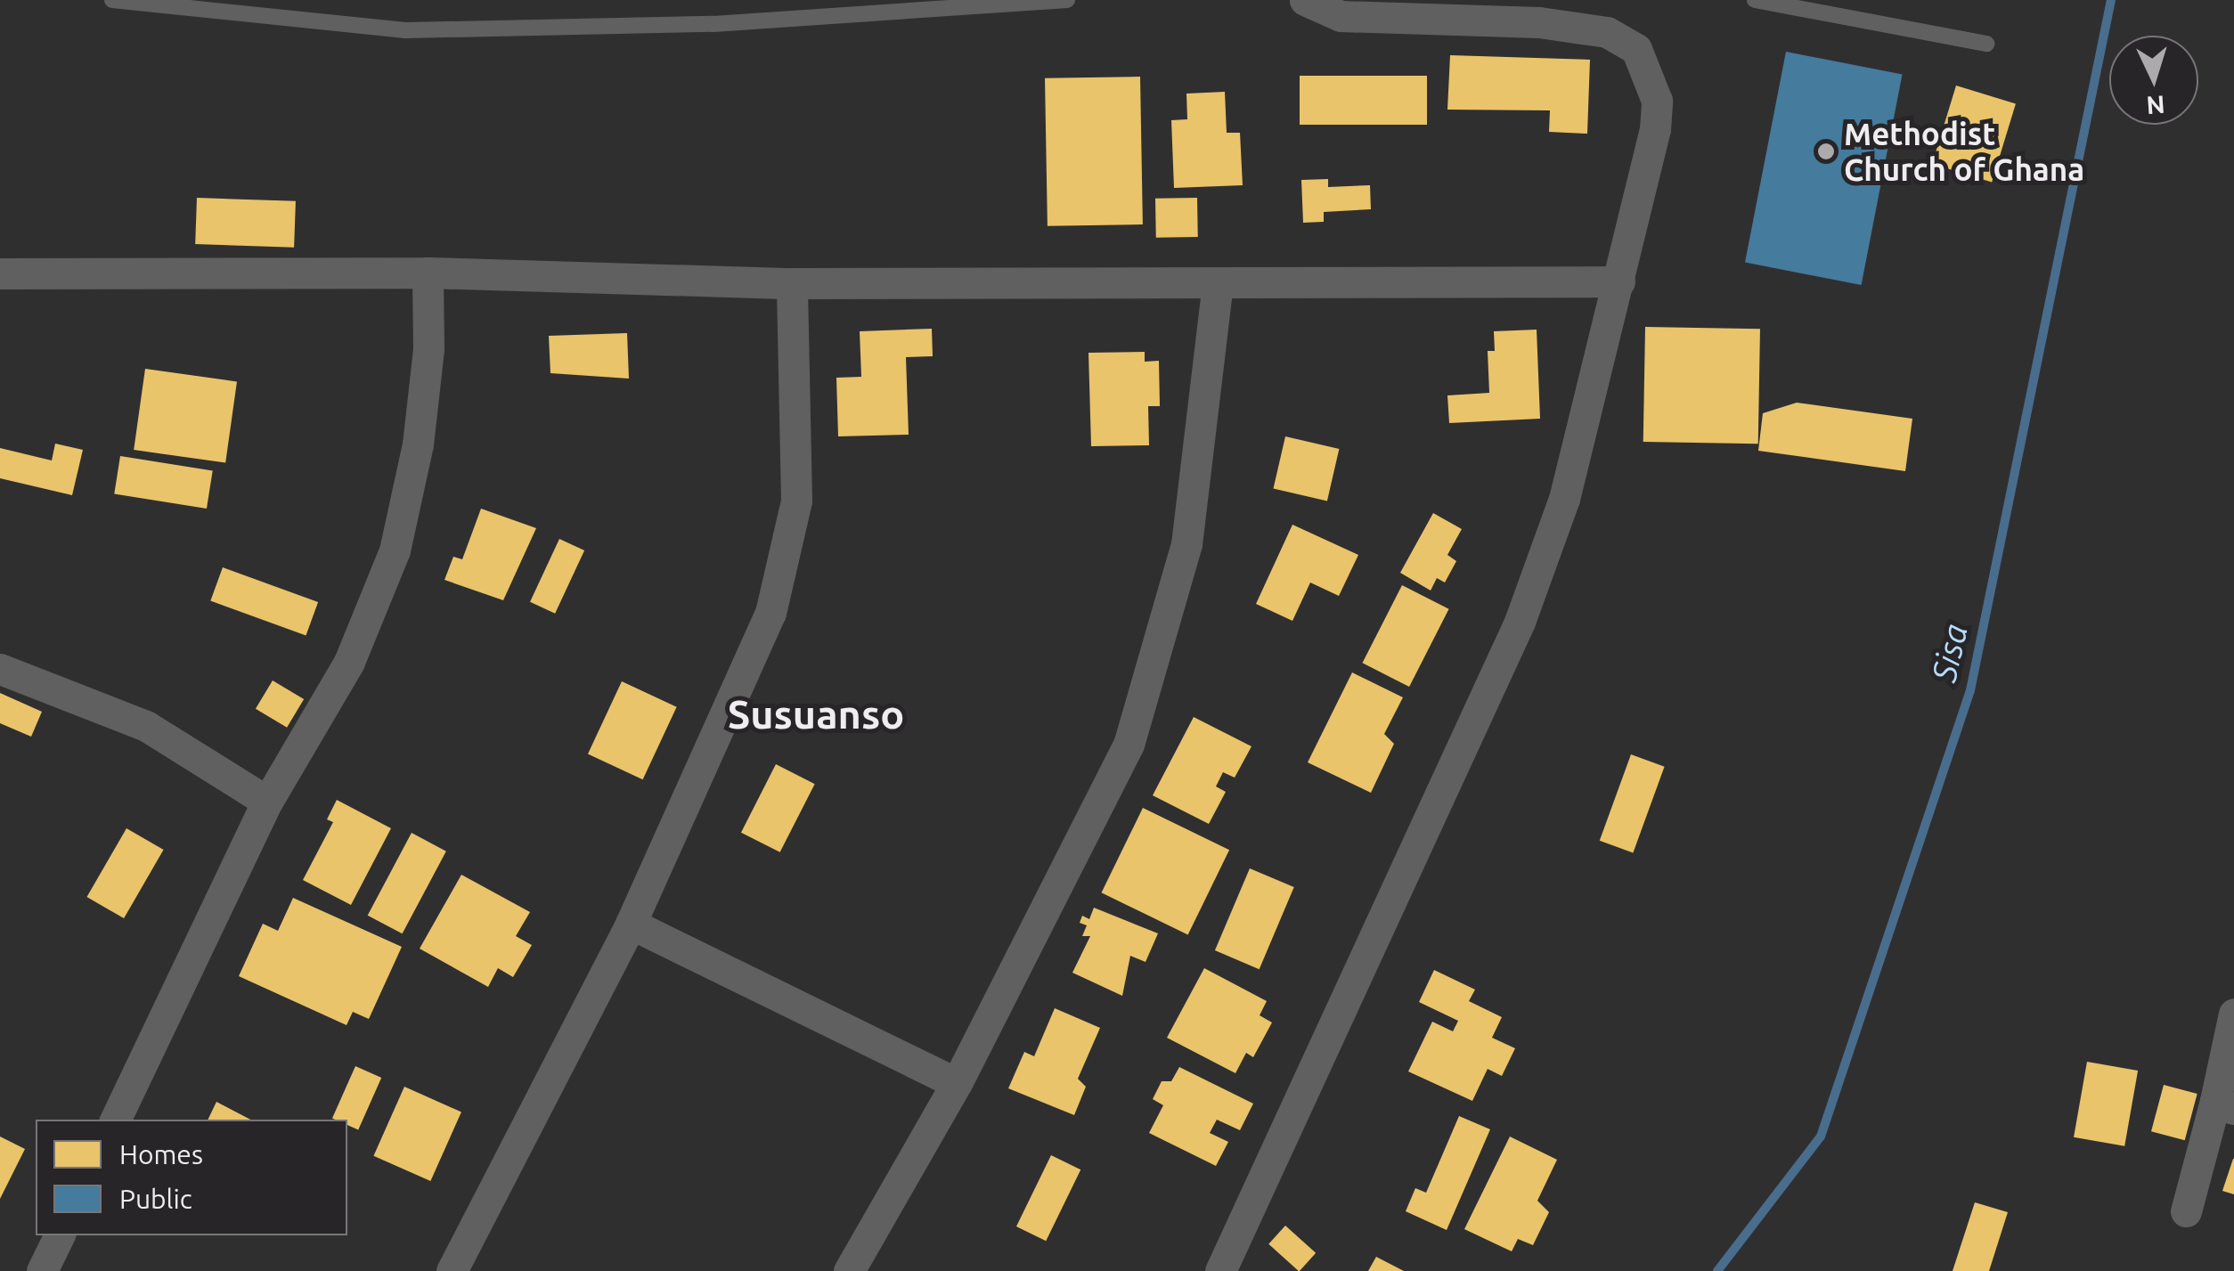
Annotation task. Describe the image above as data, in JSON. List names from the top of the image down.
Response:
{
  "districts": ["Susuanso"],
  "water": ["Sisa"],
  "places": ["Methodist Church of Ghana"],
  "legend": ["Homes", "Public"],
  "north": "bottom"
}
